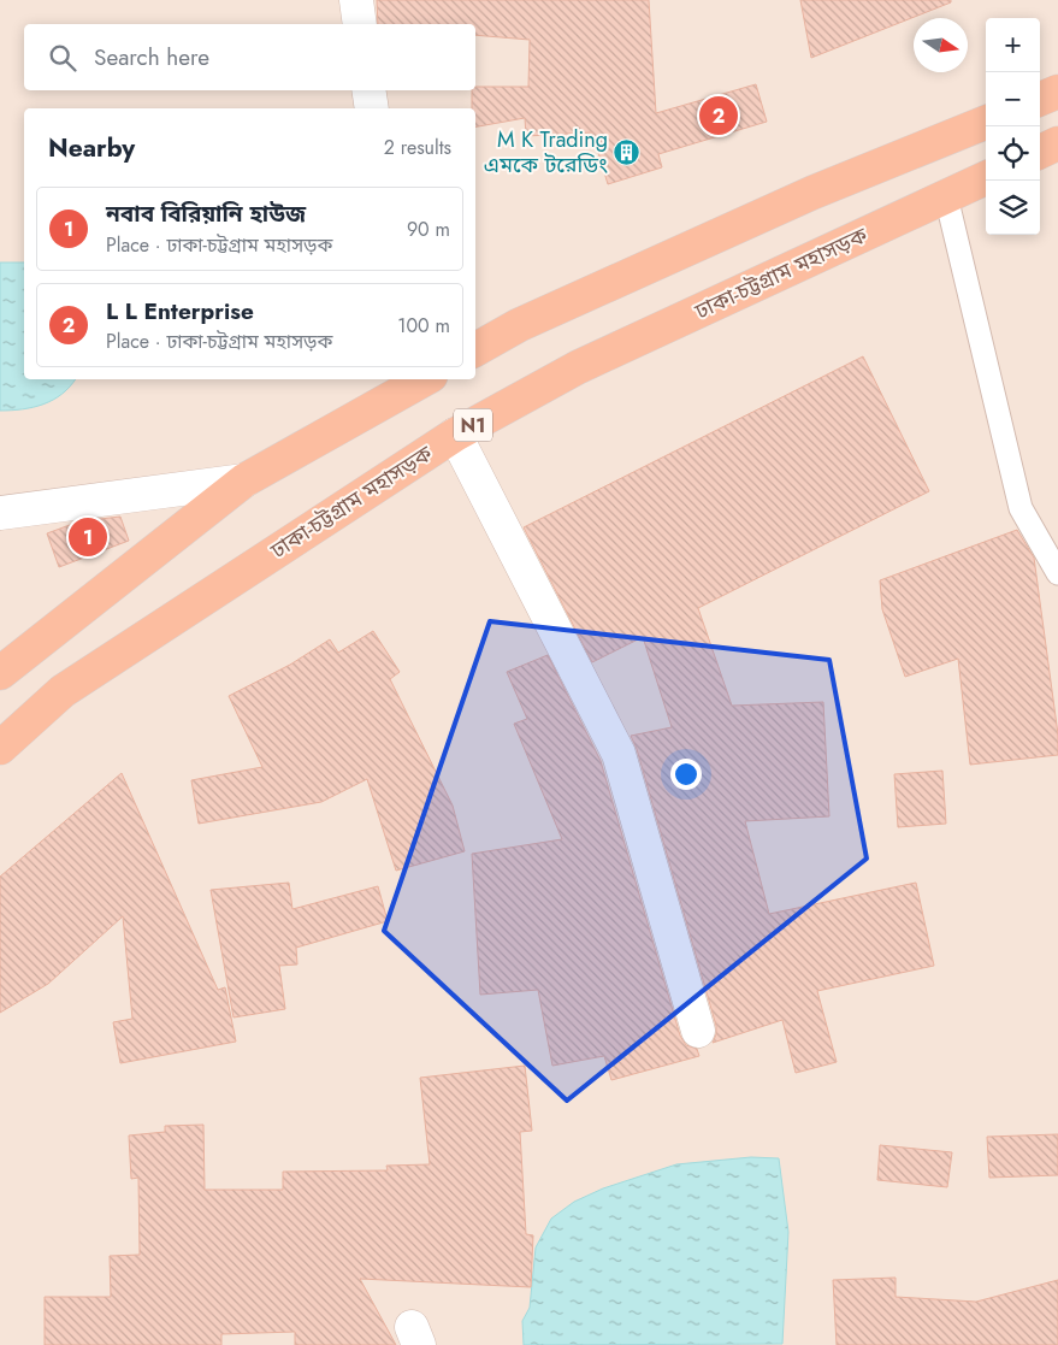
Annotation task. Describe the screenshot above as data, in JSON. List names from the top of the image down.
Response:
{
  "streets": {
    "highway": ["ঢাকা-চট্টগ্রাম মহাসড়ক", "N1"]
  },
  "places": {
    "building": ["M K Trading এমকে টরেডিং"]
  },
  "north": "right",
  "page": {
    "map_buttons": ["+", "−"],
    "search": "Search here",
    "pins": ["2", "1"],
    "heading": ["Nearby", "2 results"],
    "list": [
      {
        "mark": "1",
        "name": "নবাব বিরিয়ানি হাউজ",
        "note": "Place · ঢাকা-চট্টগ্রাম মহাসড়ক",
        "value": "90 m"
      },
      {
        "mark": "2",
        "name": "L L Enterprise",
        "note": "Place · ঢাকা-চট্টগ্রাম মহাসড়ক",
        "value": "100 m"
      }
    ]
  }
}
